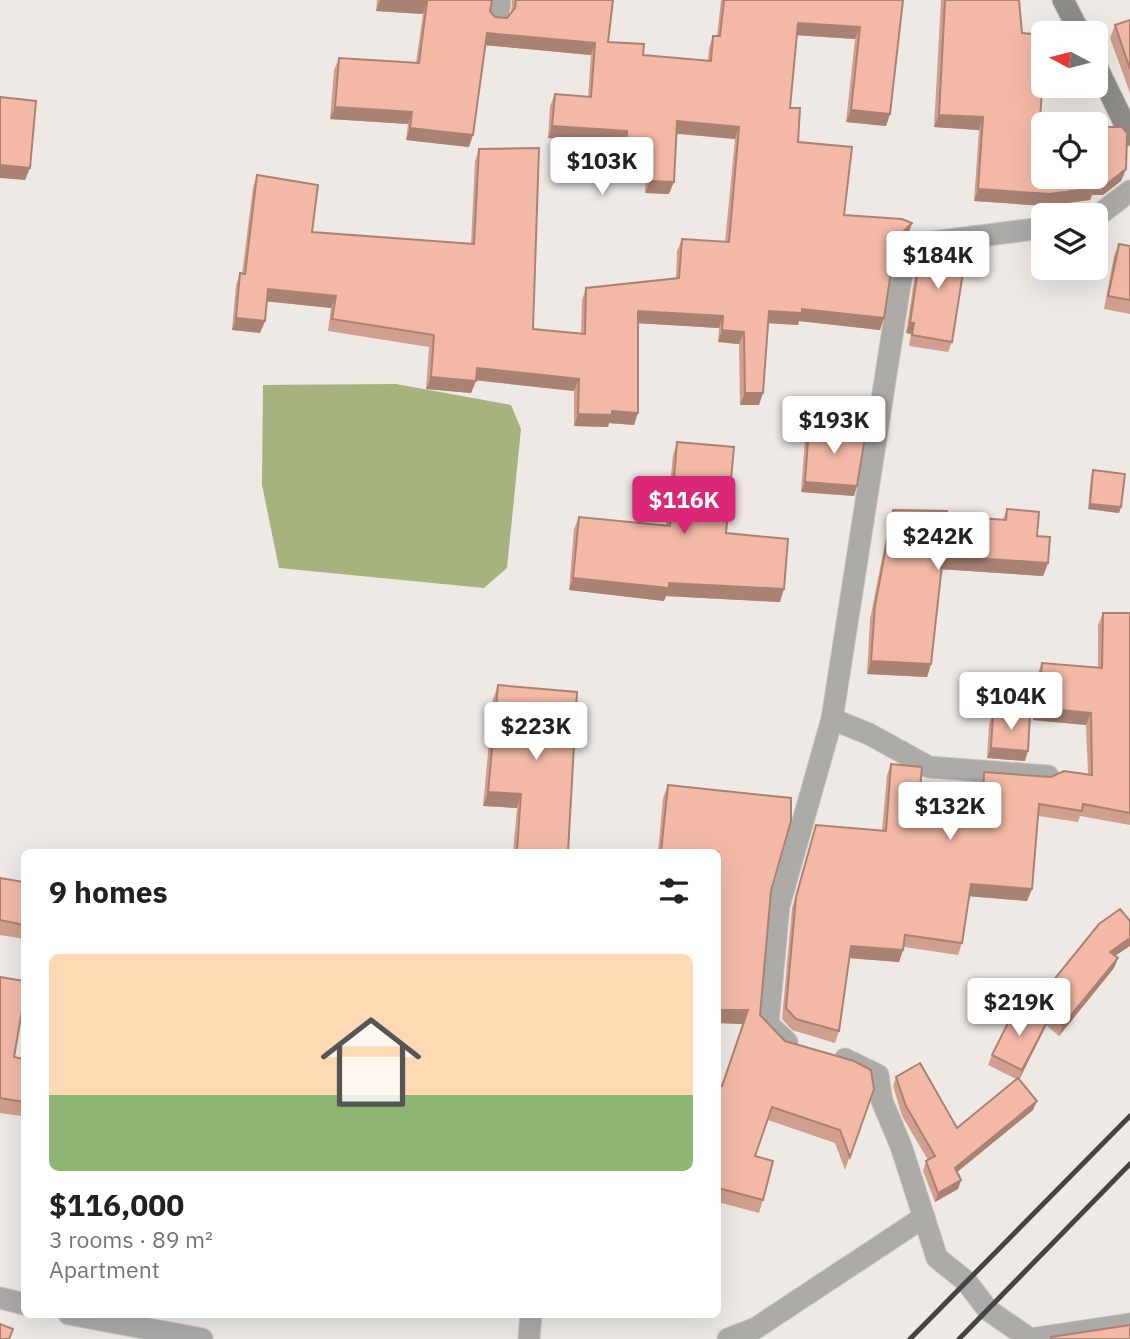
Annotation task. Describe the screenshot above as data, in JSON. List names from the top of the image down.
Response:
{
  "north": "left",
  "page": {
    "price": [
      "$103K",
      "$184K",
      "$193K",
      "$116K",
      "$242K",
      "$104K",
      "$223K",
      "$132K",
      "$219K"
    ],
    "heading": "9 homes",
    "list": [
      {
        "name": "$116,000",
        "note": "3 rooms · 89 m² · Apartment"
      }
    ]
  }
}
